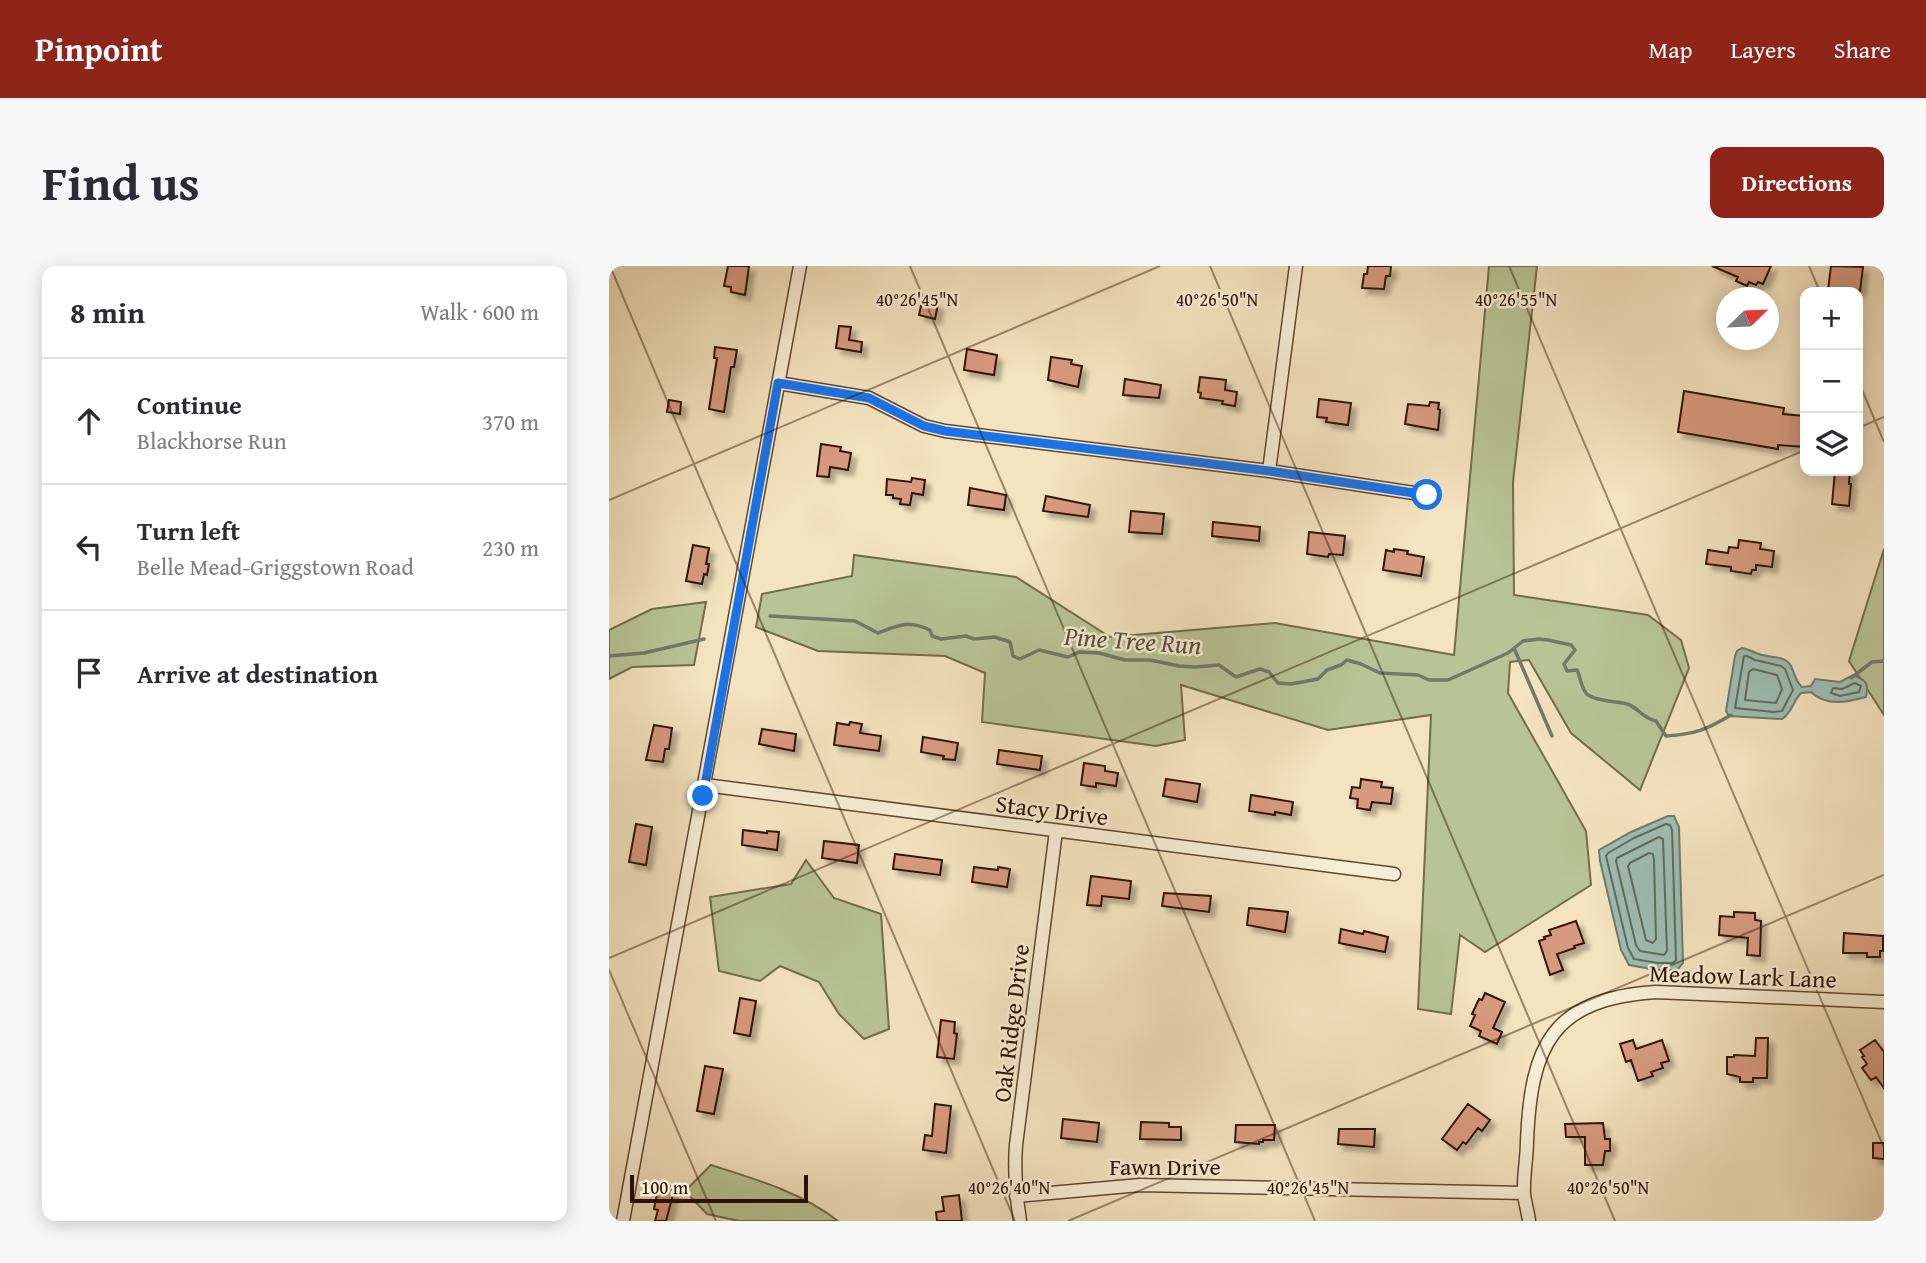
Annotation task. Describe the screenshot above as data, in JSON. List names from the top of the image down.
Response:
{
  "streets": {
    "street": [
      "Stacy Drive",
      "Meadow Lark Lane",
      "Oak Ridge Drive",
      "Fawn Drive"
    ]
  },
  "crossings": [
    ["Stacy Drive", "Oak Ridge Drive"],
    ["Meadow Lark Lane", "Fawn Drive"],
    ["Oak Ridge Drive", "Fawn Drive"]
  ],
  "water": ["Pine Tree Run"],
  "scale_bar": "100 m",
  "north": "top right",
  "page": {
    "header": "Pinpoint",
    "nav": ["Map", "Layers", "Share"],
    "title": "Find us",
    "buttons": "Directions",
    "heading": ["8 min", "Walk · 600 m"],
    "map_buttons": ["+", "−"],
    "list": [
      ["Continue", "Blackhorse Run", "370 m"],
      ["Turn left", "Belle Mead-Griggstown Road", "230 m"],
      "Arrive at destination"
    ],
    "scale": "100 m"
  },
  "coordinates": [
    "40°26'45\"N",
    "40°26'50\"N",
    "40°26'55\"N",
    "40°26'40\"N"
  ]
}
